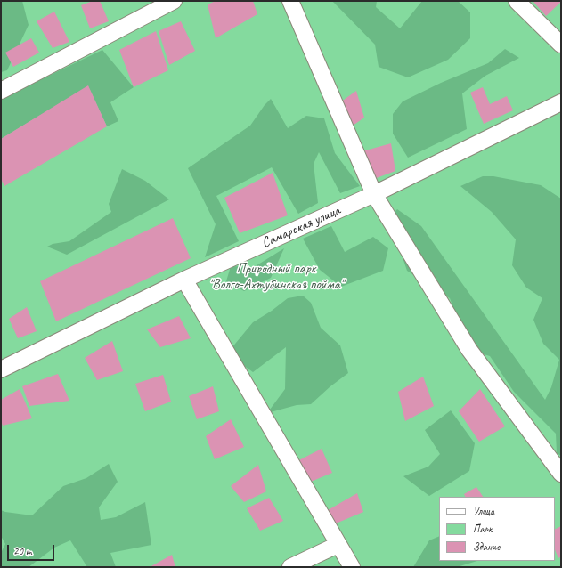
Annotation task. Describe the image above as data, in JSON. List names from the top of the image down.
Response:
{
  "streets": {
    "street": ["Самарская улица"]
  },
  "parks": ["Природный парк \"Волго-Ахтубинская пойма\""],
  "legend": ["Улица", "Парк", "Здание"],
  "scale_bar": "20 m"
}
